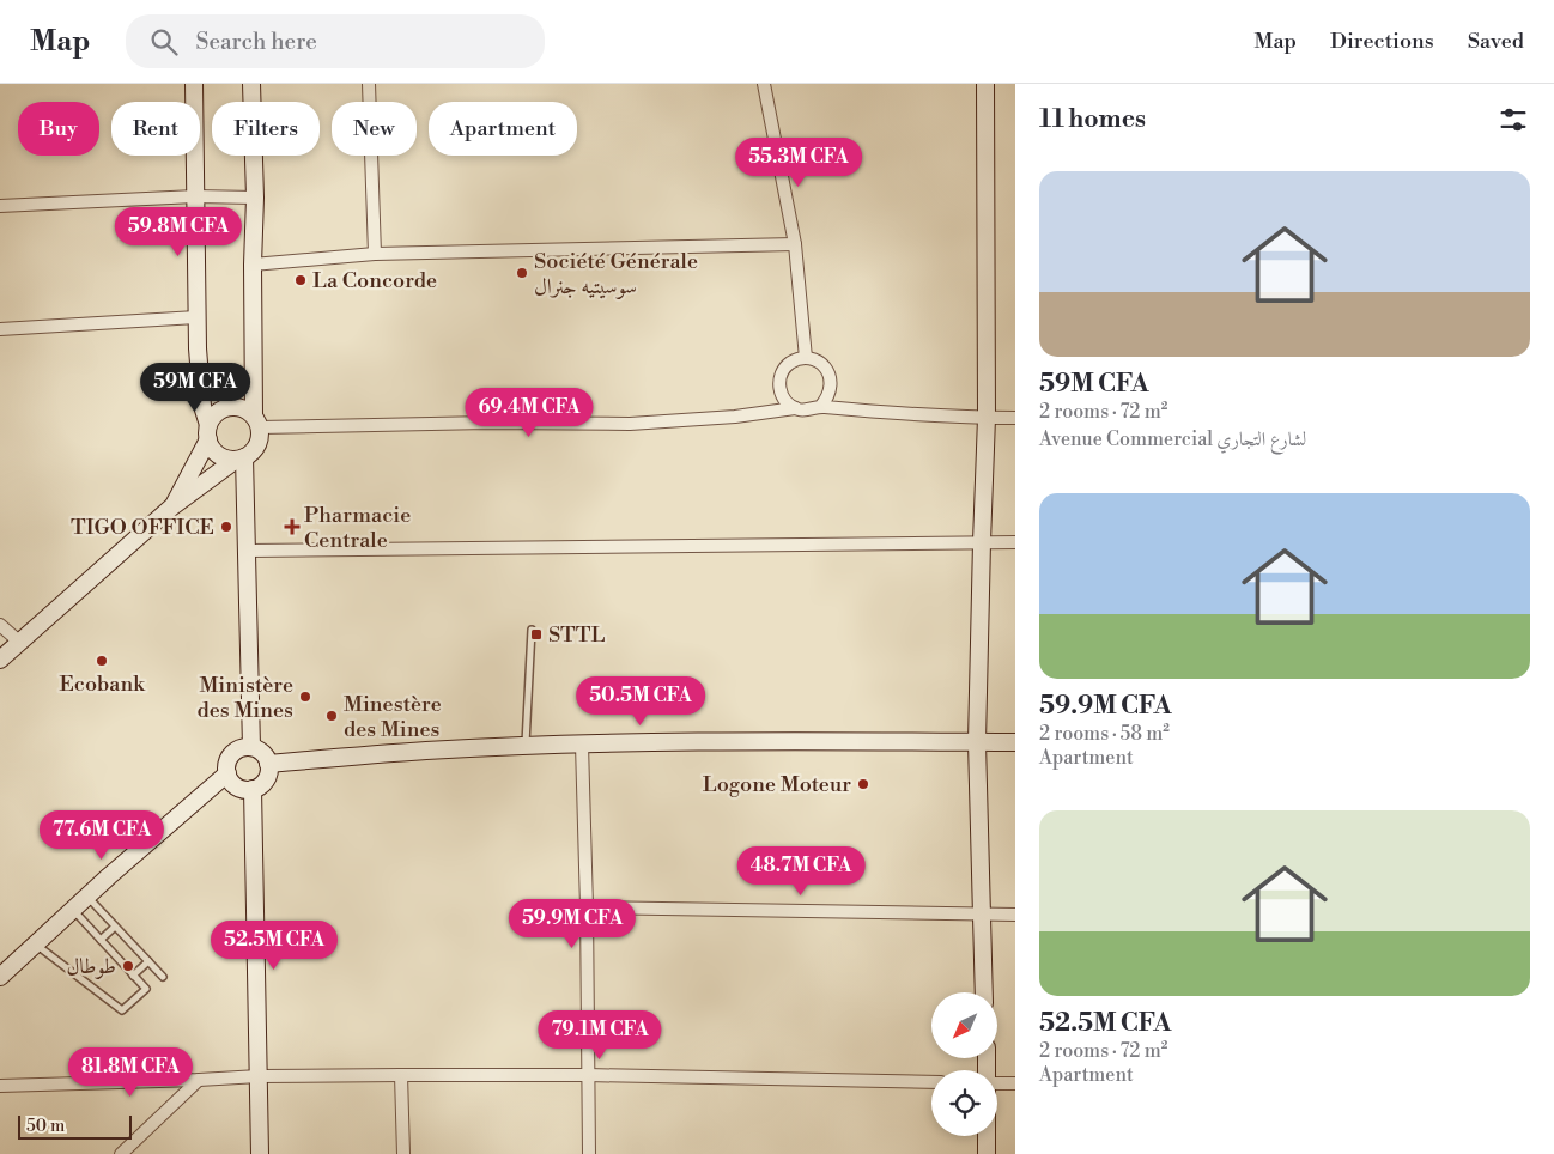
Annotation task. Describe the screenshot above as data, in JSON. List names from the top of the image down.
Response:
{
  "places": {
    "other": [
      "Société Générale سوسيتيه جنرال",
      "La Concorde",
      "TIGO OFFICE",
      "Ecobank",
      "Ministère des Mines",
      "Minestère des Mines",
      "Logone Moteur",
      "طوطال"
    ],
    "health": ["Pharmacie Centrale"],
    "transit": ["STTL"]
  },
  "scale_bar": "50 m",
  "north": "bottom left",
  "page": {
    "header": "Map",
    "search": "Search here",
    "nav": ["Map", "Directions", "Saved"],
    "heading": "11 homes",
    "chip": [
      "Buy",
      "Rent",
      "Filters",
      "New",
      "Apartment"
    ],
    "price": [
      "55.3M CFA",
      "59.8M CFA",
      "59M CFA",
      "69.4M CFA",
      "50.5M CFA",
      "77.6M CFA",
      "48.7M CFA",
      "59.9M CFA",
      "52.5M CFA",
      "79.1M CFA",
      "81.8M CFA"
    ],
    "list": [
      {
        "name": "59M CFA",
        "note": "2 rooms · 72 m² · Avenue Commercial لشارع التجاري"
      },
      {
        "name": "59.9M CFA",
        "note": "2 rooms · 58 m² · Apartment"
      },
      {
        "name": "52.5M CFA",
        "note": "2 rooms · 72 m² · Apartment"
      }
    ],
    "scale": "50 m"
  }
}
